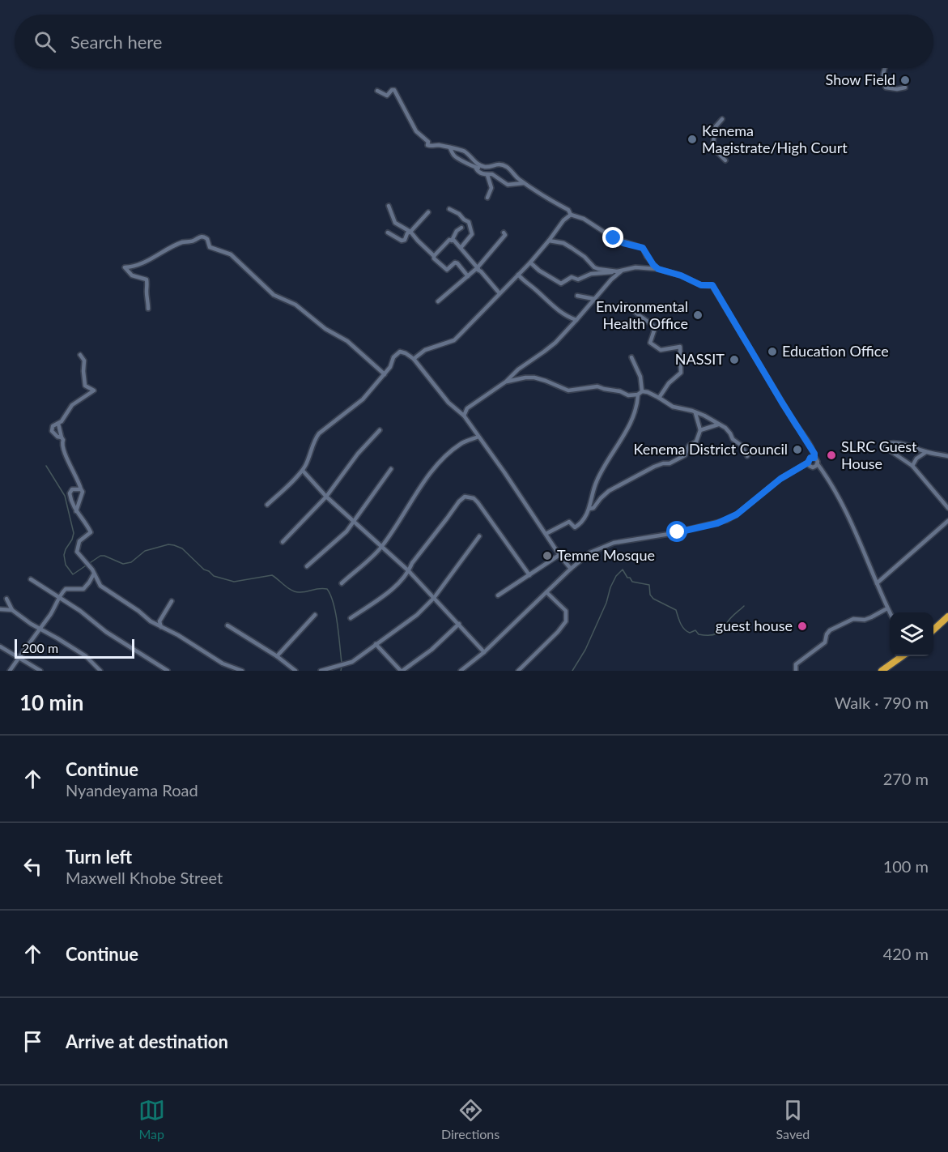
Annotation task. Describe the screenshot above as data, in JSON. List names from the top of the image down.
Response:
{
  "places": [
    "Show Field",
    "Kenema Magistrate/High Court",
    "Environmental Health Office",
    "Education Office",
    "NASSIT",
    "Kenema District Council",
    "SLRC Guest House",
    "Temne Mosque",
    "guest house"
  ],
  "scale_bar": "200 m",
  "page": {
    "search": "Search here",
    "scale": "200 m",
    "heading": ["10 min", "Walk · 790 m"],
    "list": [
      ["Continue", "Nyandeyama Road", "270 m"],
      ["Turn left", "Maxwell Khobe Street", "100 m"],
      ["Continue", "420 m"],
      "Arrive at destination"
    ],
    "nav": ["Map", "Directions", "Saved"]
  }
}
